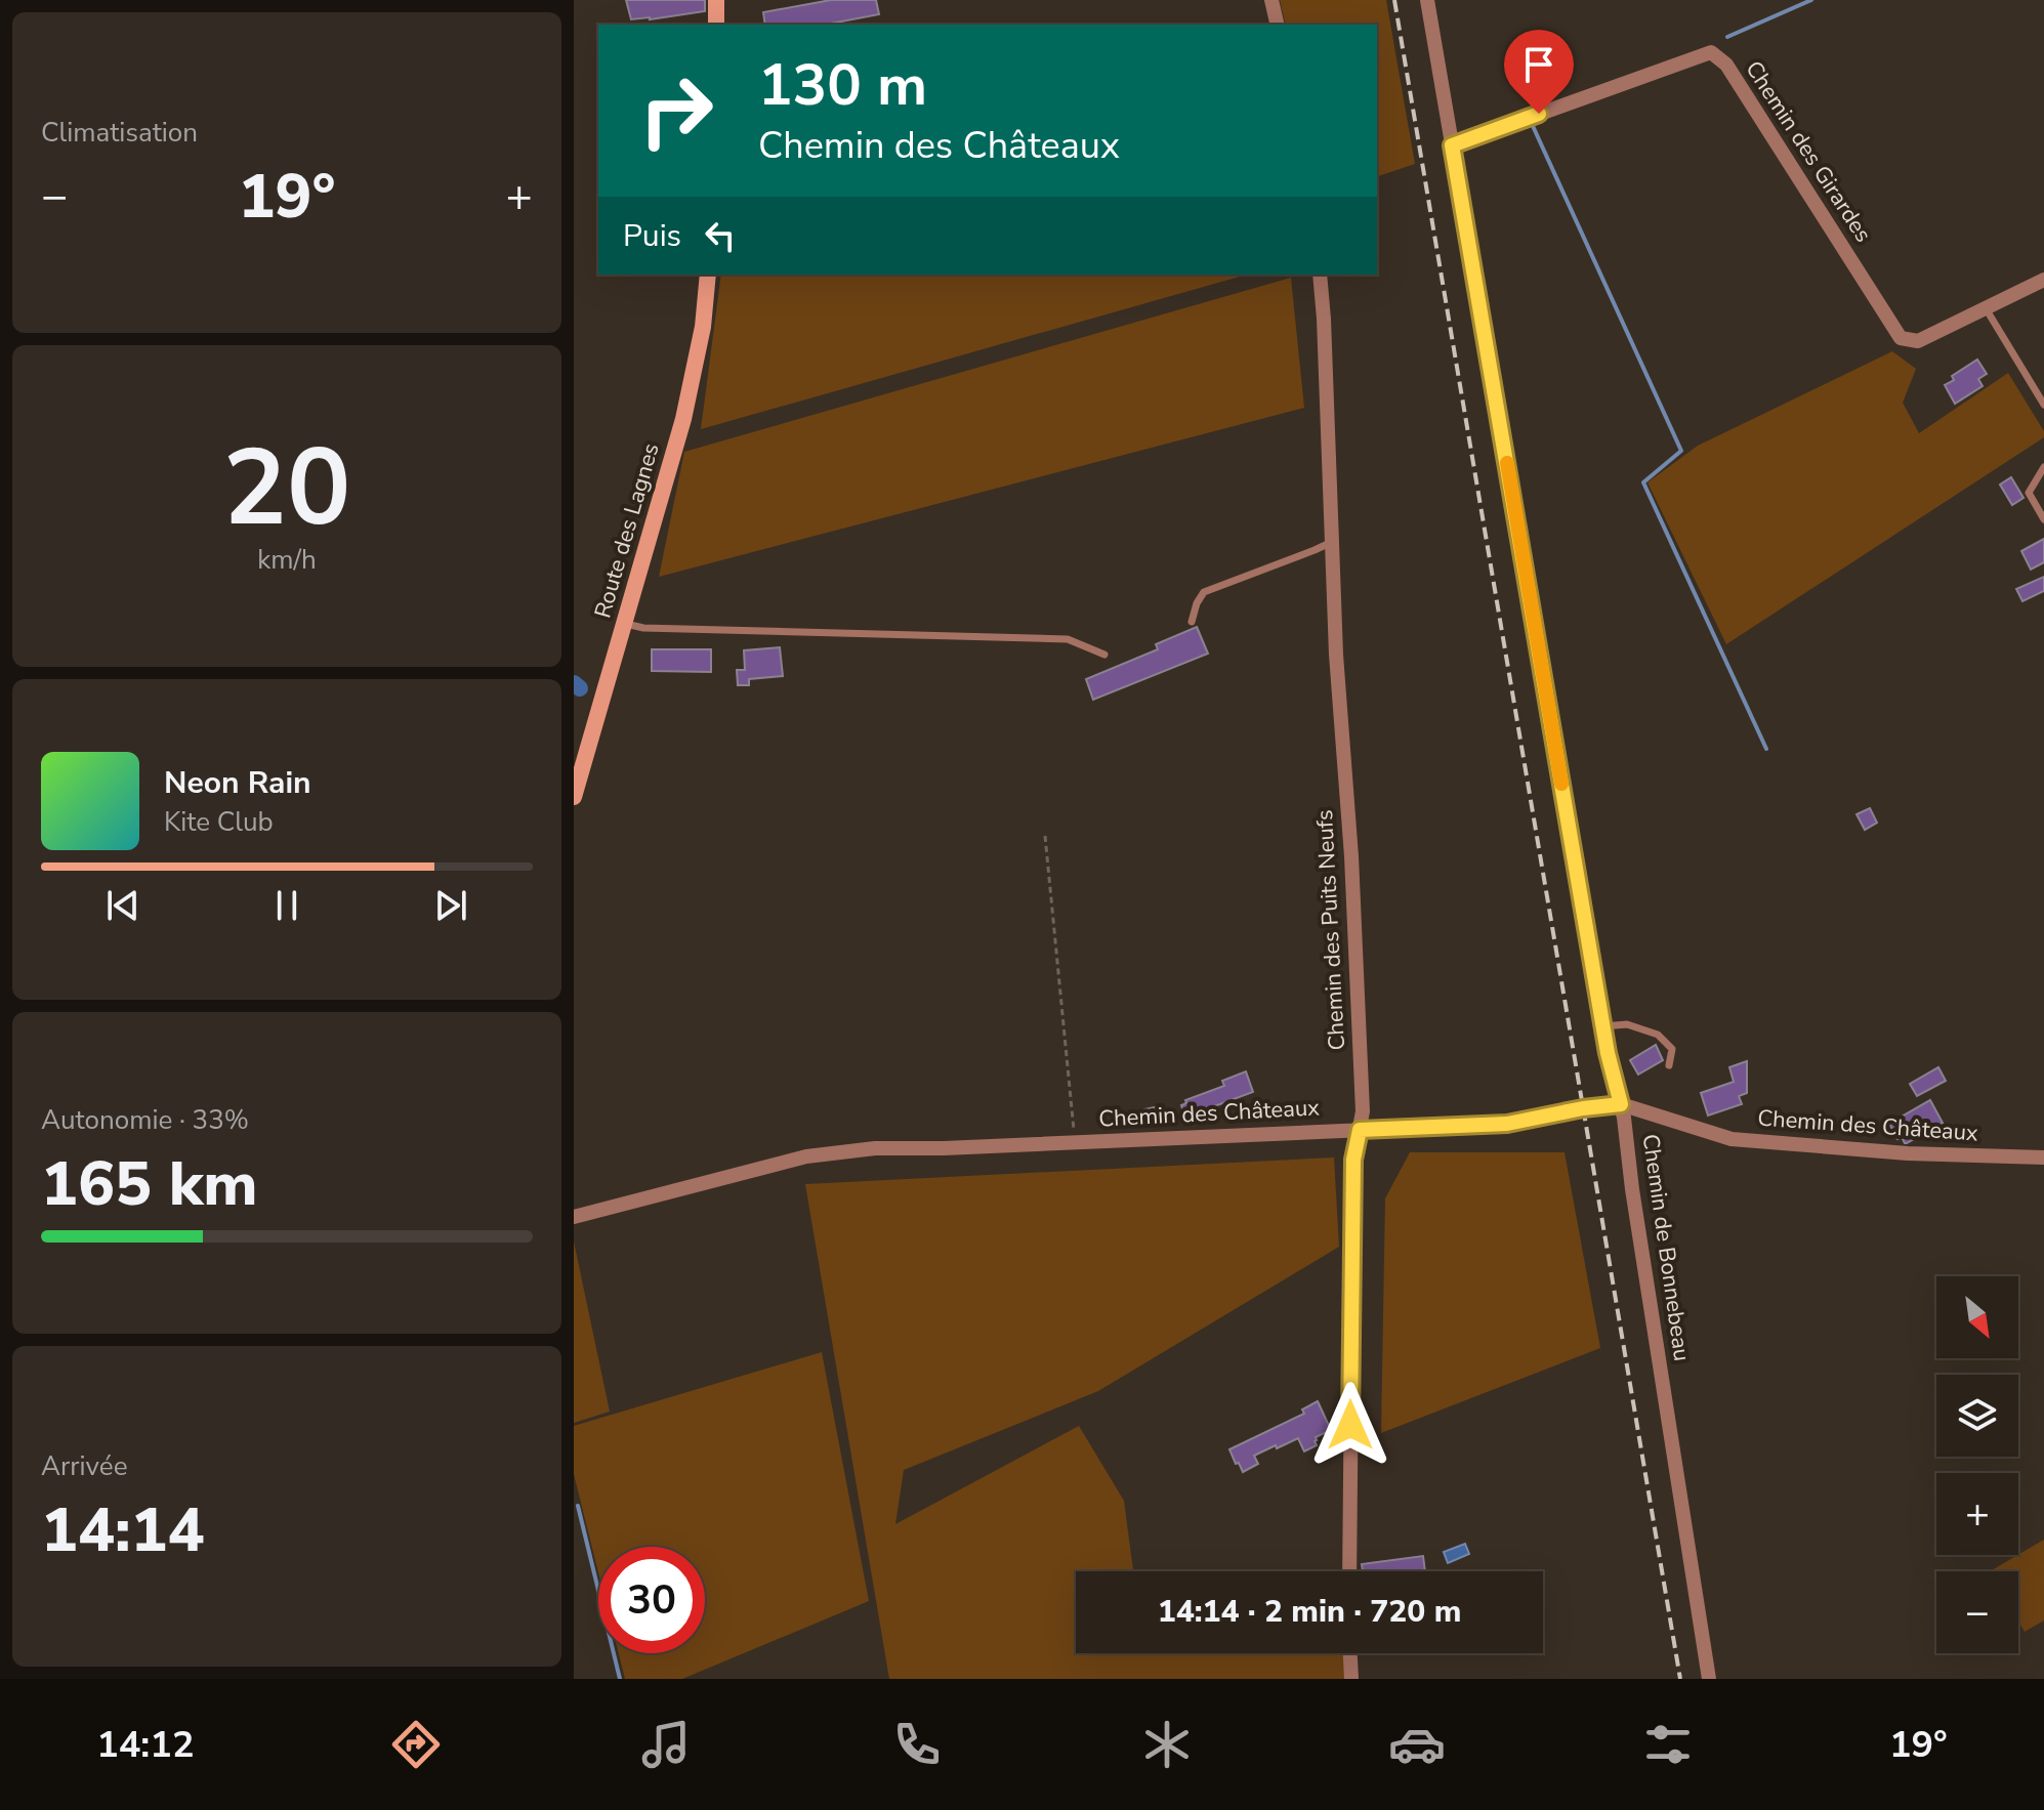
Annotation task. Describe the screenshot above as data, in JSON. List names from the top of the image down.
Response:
{
  "streets": {
    "street": [
      "Chemin des Girardes",
      "Route des Lagnes",
      "Chemin des Puits Neufs",
      "Chemin des Châteaux",
      "Chemin de Bonnebeau"
    ]
  },
  "crossings": [
    ["Chemin des Girardes", "Chemin de Bonnebeau"],
    ["Chemin des Puits Neufs", "Chemin des Châteaux"],
    ["Chemin des Châteaux", "Chemin de Bonnebeau"]
  ],
  "north": "bottom right",
  "page": {
    "tile": [
      "Climatisation",
      ["20", "km/h"],
      ["Autonomie · 33%", "165 km"],
      ["Arrivée", "14:14"]
    ],
    "turn": ["130 m", "Chemin des Châteaux"],
    "heat": ["−", "19°", "+"],
    "then": "Puis",
    "song": ["Neon Rain", "Kite Club"],
    "map_buttons": ["+", "−"],
    "limit": "30",
    "trip": "14:14 · 2 min · 720 m",
    "tabs": ["14:12", "19°"]
  }
}
